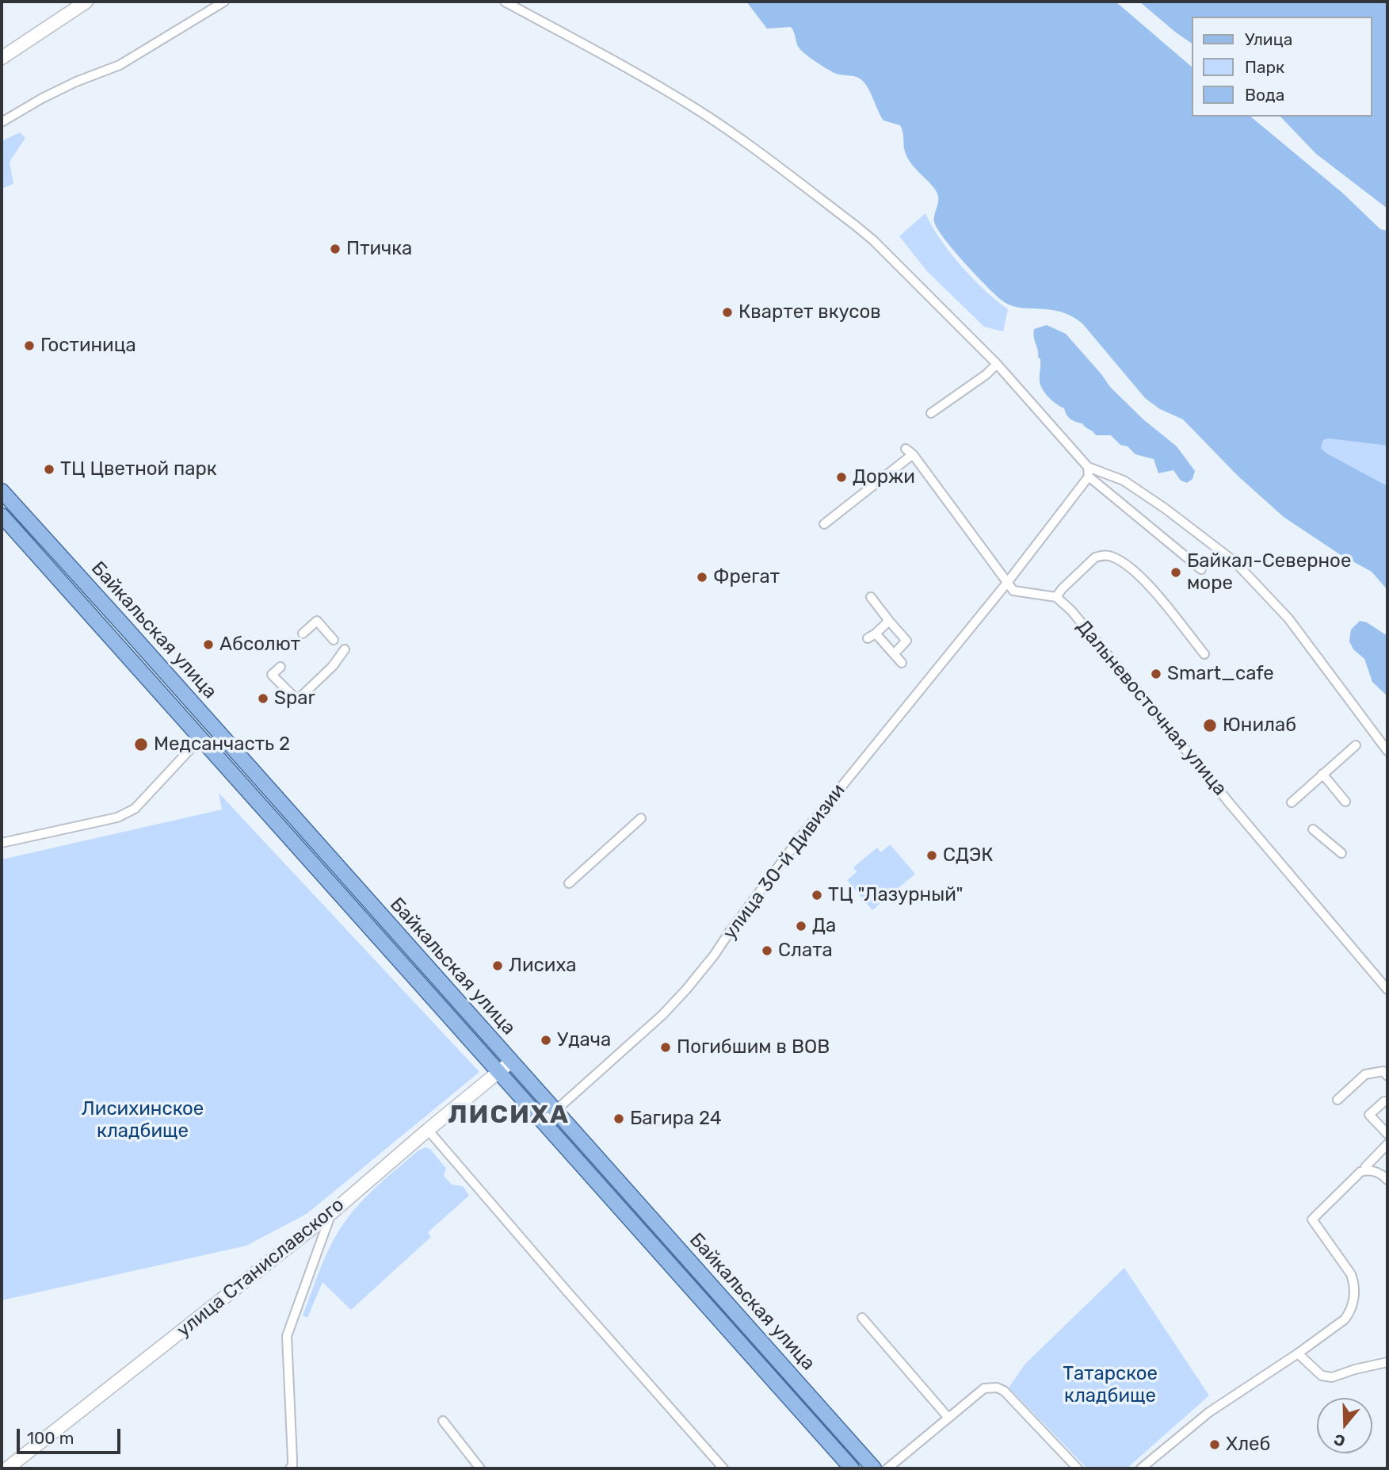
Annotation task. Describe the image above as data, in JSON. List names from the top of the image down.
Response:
{
  "streets": {
    "main road": ["Байкальская улица", "улица Станиславского"],
    "street": ["Дальневосточная улица", "улица 30-й Дивизии"]
  },
  "crossings": [
    ["Байкальская улица", "улица 30-й Дивизии"],
    ["Байкальская улица", "улица Станиславского"]
  ],
  "districts": ["ЛИСИХА"],
  "parks": ["Лисихинское кладбище", "Татарское кладбище"],
  "places": [
    "Птичка",
    "Квартет вкусов",
    "Гостиница",
    "ТЦ Цветной парк",
    "Доржи",
    "Байкал-Северное море",
    "Фрегат",
    "Абсолют",
    "Smart_cafe",
    "Spar",
    "Юнилаб",
    "Медсанчасть 2",
    "СДЭК",
    "ТЦ \"Лазурный\"",
    "Да",
    "Слата",
    "Лисиха",
    "Удача",
    "Погибшим в ВОВ",
    "Багира 24",
    "Хлеб"
  ],
  "legend": ["Улица", "Парк", "Вода"],
  "scale_bar": "100 m",
  "north": "bottom"
}
